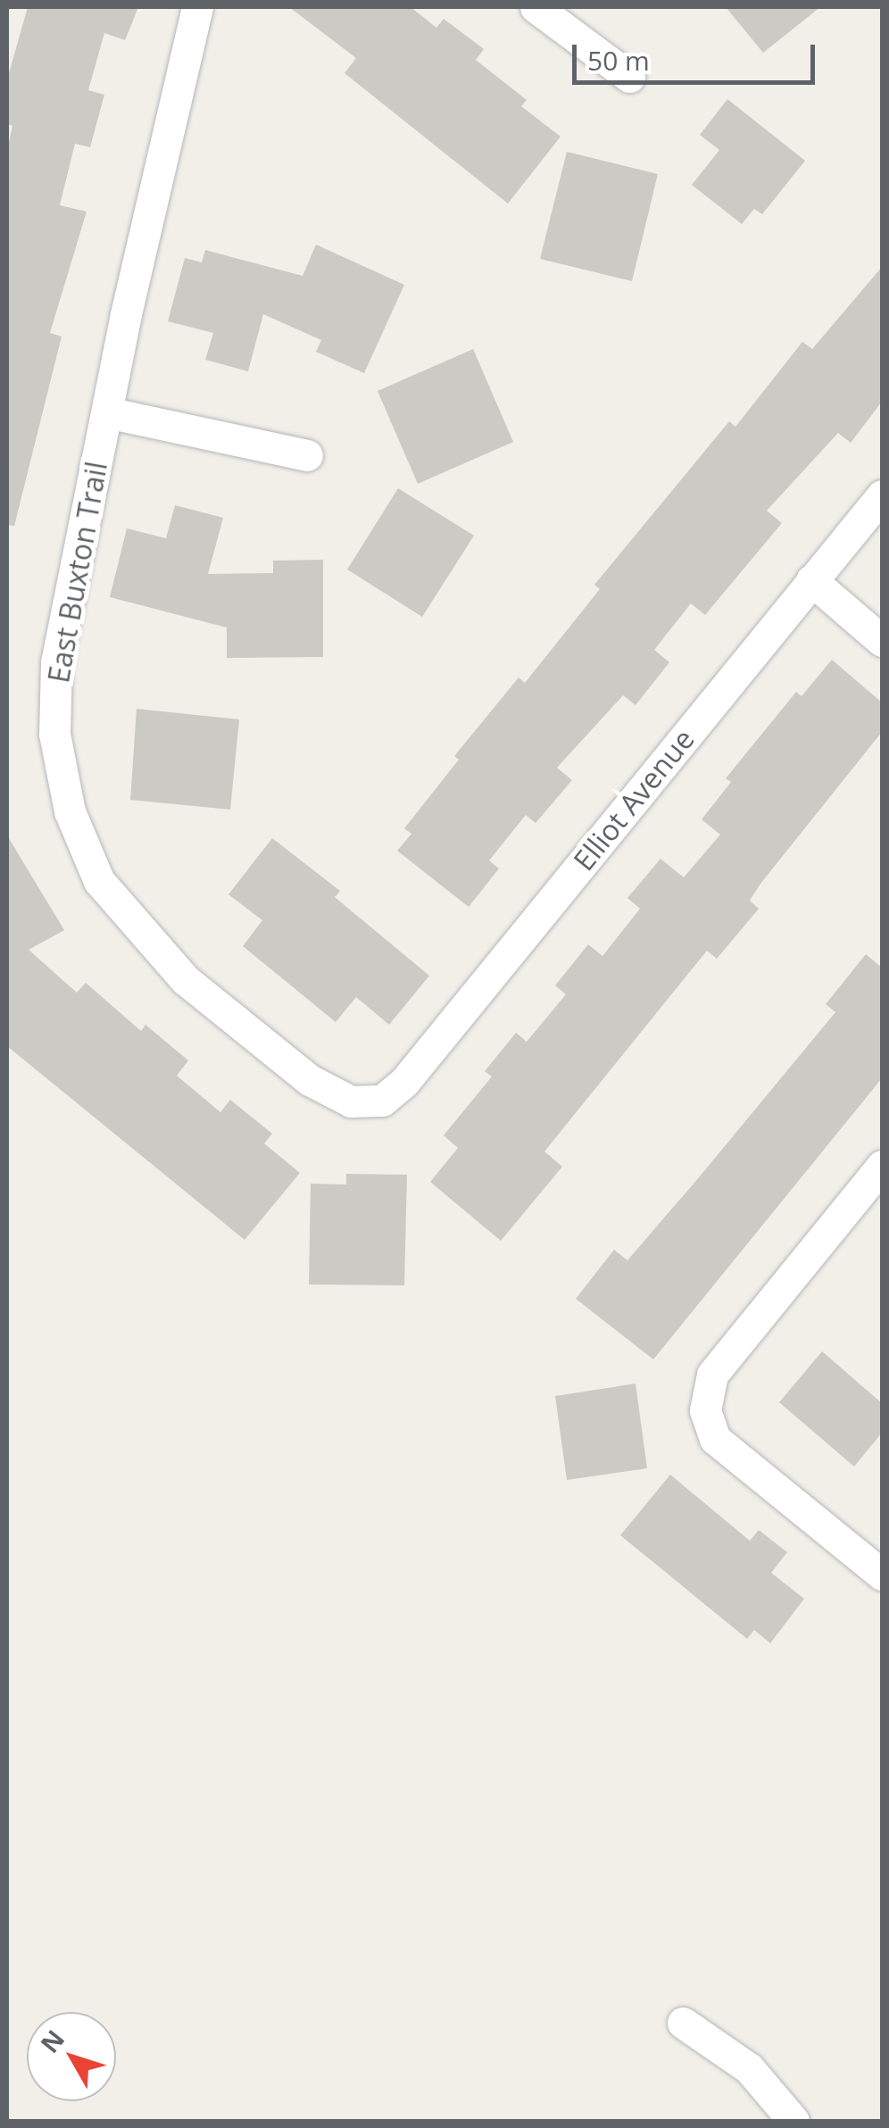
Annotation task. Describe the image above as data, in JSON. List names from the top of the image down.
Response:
{
  "streets": {
    "street": ["East Buxton Trail", "Elliot Avenue"]
  },
  "crossings": [
    ["East Buxton Trail", "Elliot Avenue"]
  ],
  "scale_bar": "50 m",
  "north": "top left"
}
